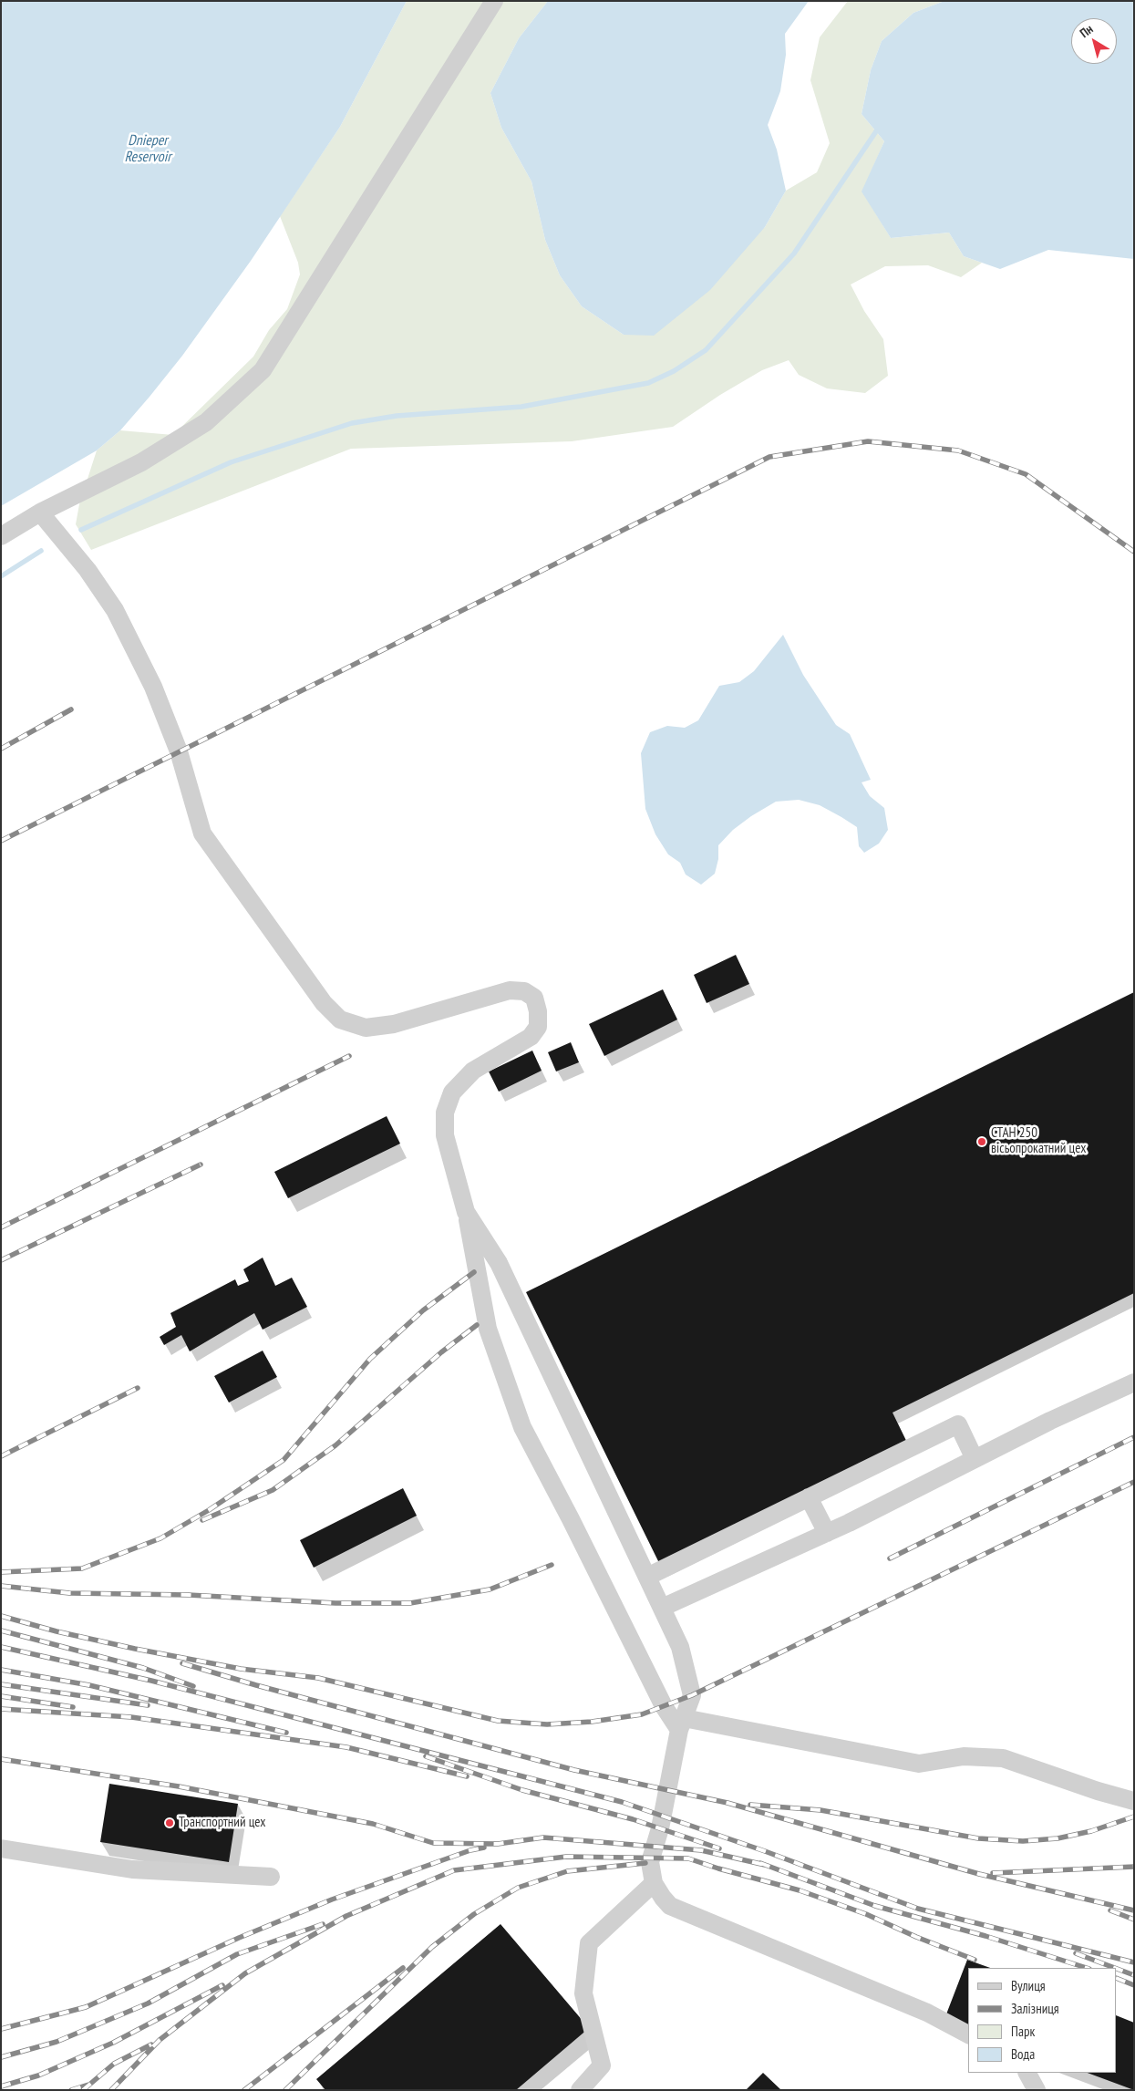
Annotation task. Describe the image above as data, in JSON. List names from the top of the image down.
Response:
{
  "water": ["Dnieper Reservoir"],
  "places": ["СТАН 250 вісьопрокатний цех", "Транспортний цех"],
  "legend": [
    "Вулиця",
    "Залізниця",
    "Парк",
    "Вода"
  ],
  "north": "top left"
}
